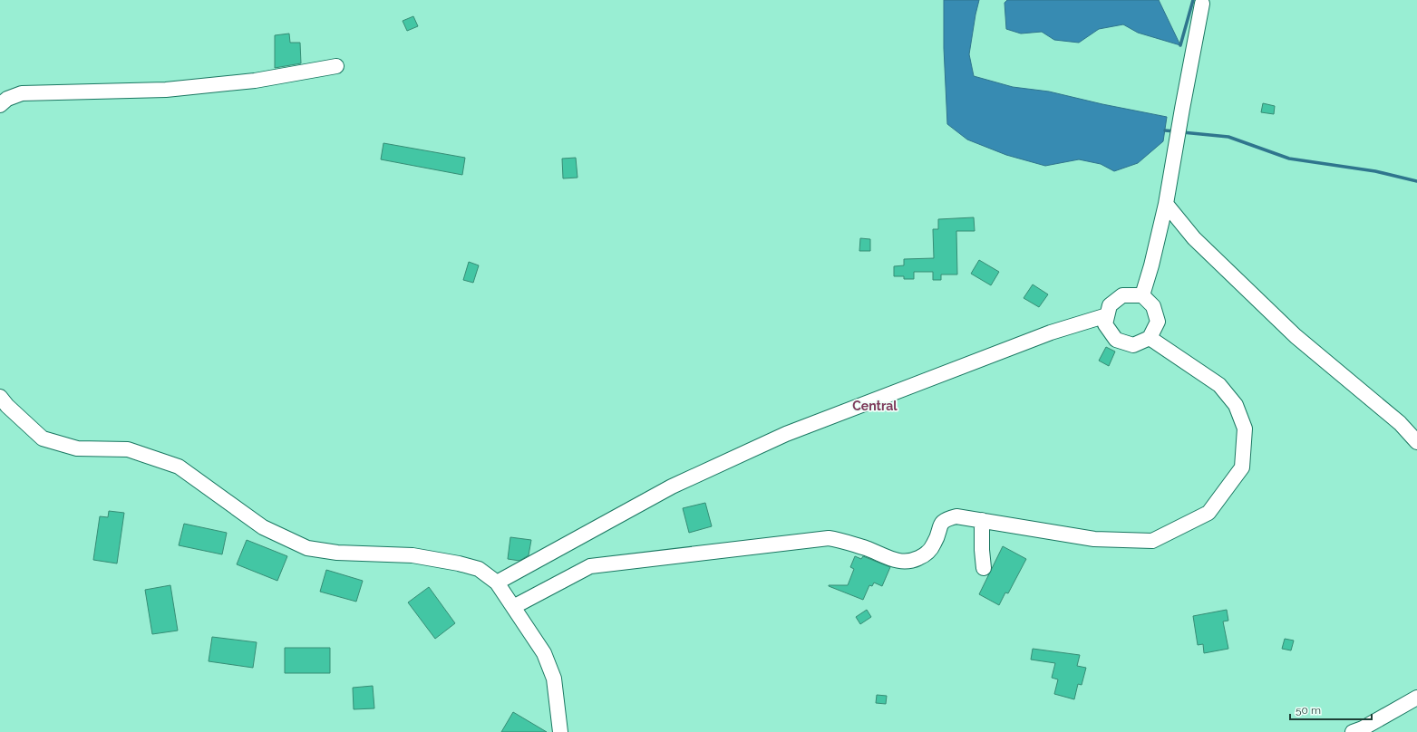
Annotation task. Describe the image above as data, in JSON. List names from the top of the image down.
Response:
{
  "districts": ["Central"],
  "scale_bar": "50 m"
}
